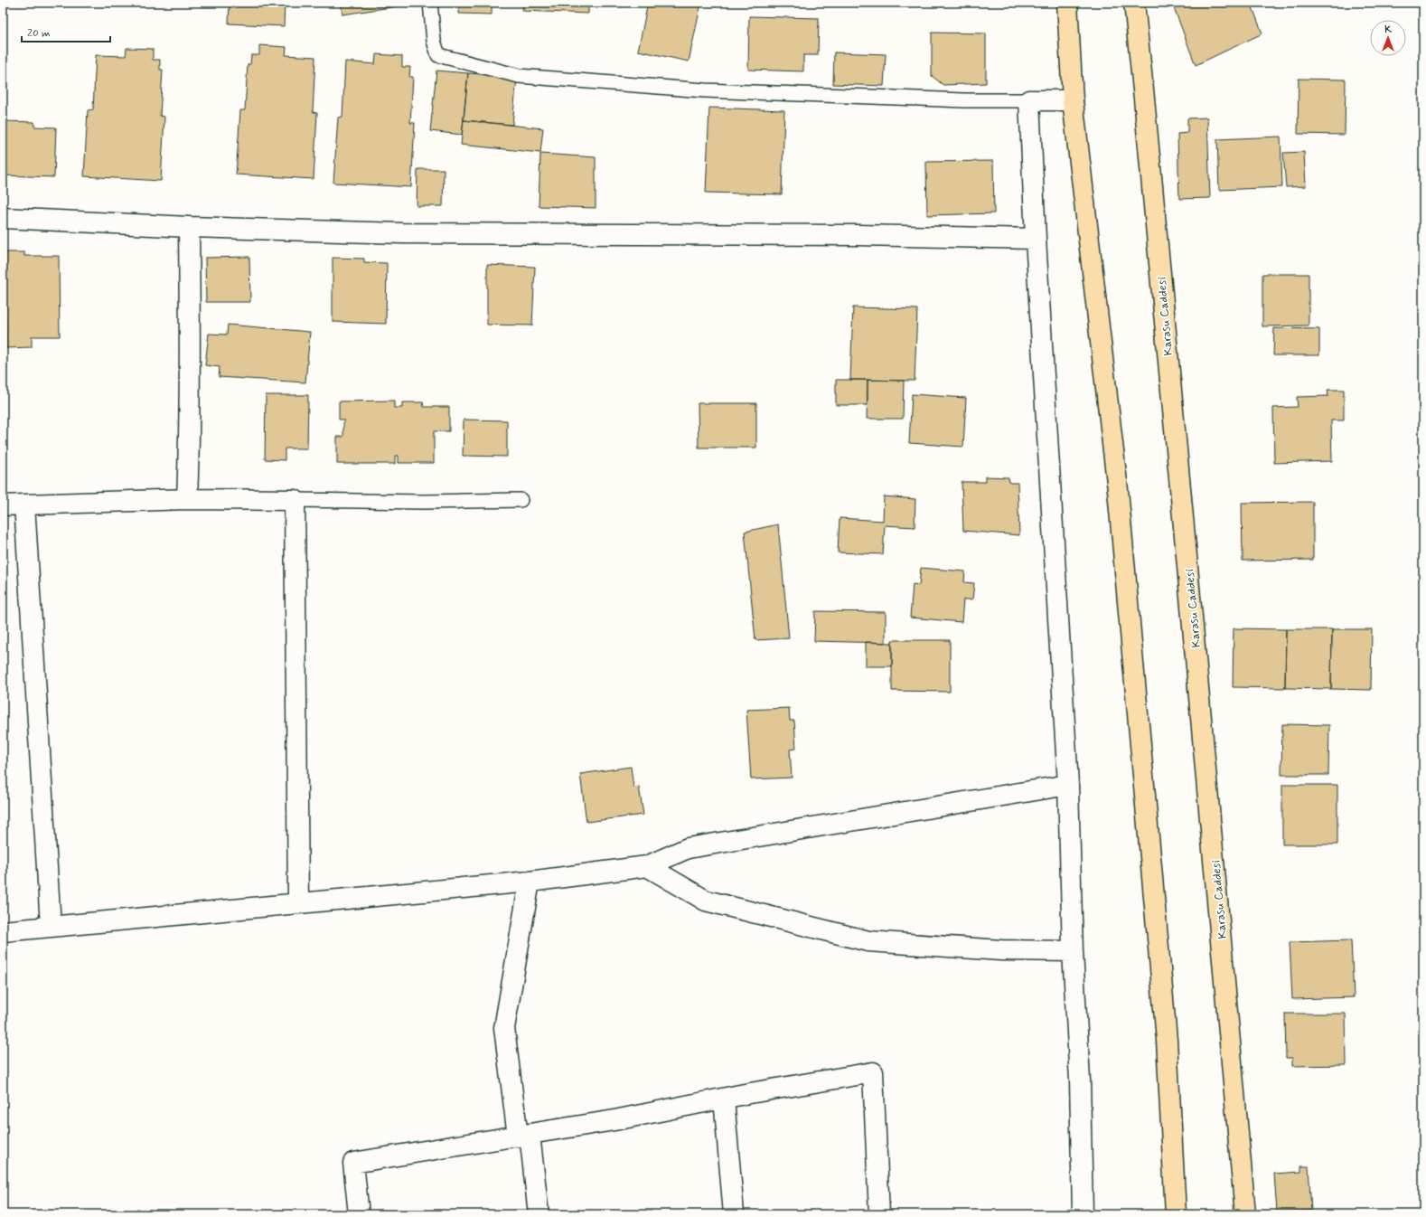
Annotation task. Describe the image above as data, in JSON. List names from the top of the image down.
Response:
{
  "streets": {
    "highway": ["Karasu Caddesi"]
  },
  "scale_bar": "20 m",
  "north": "top"
}
